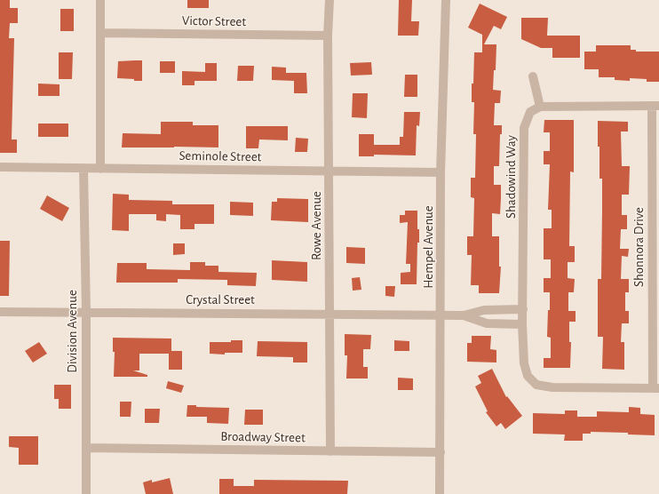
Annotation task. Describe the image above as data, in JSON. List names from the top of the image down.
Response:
{
  "streets": {
    "street": [
      "Victor Street",
      "Seminole Street",
      "Shadowind Way",
      "Rowe Avenue",
      "Hempel Avenue",
      "Shonnora Drive",
      "Crystal Street",
      "Division Avenue",
      "Broadway Street"
    ]
  },
  "crossings": [
    ["Victor Street", "Rowe Avenue"],
    ["Seminole Street", "Rowe Avenue"],
    ["Seminole Street", "Hempel Avenue"],
    ["Seminole Street", "Division Avenue"],
    ["Shadowind Way", "Shonnora Drive"],
    ["Rowe Avenue", "Crystal Street"],
    ["Rowe Avenue", "Broadway Street"],
    ["Hempel Avenue", "Crystal Street"],
    ["Hempel Avenue", "Broadway Street"],
    ["Crystal Street", "Division Avenue"],
    ["Division Avenue", "Broadway Street"]
  ]
}
